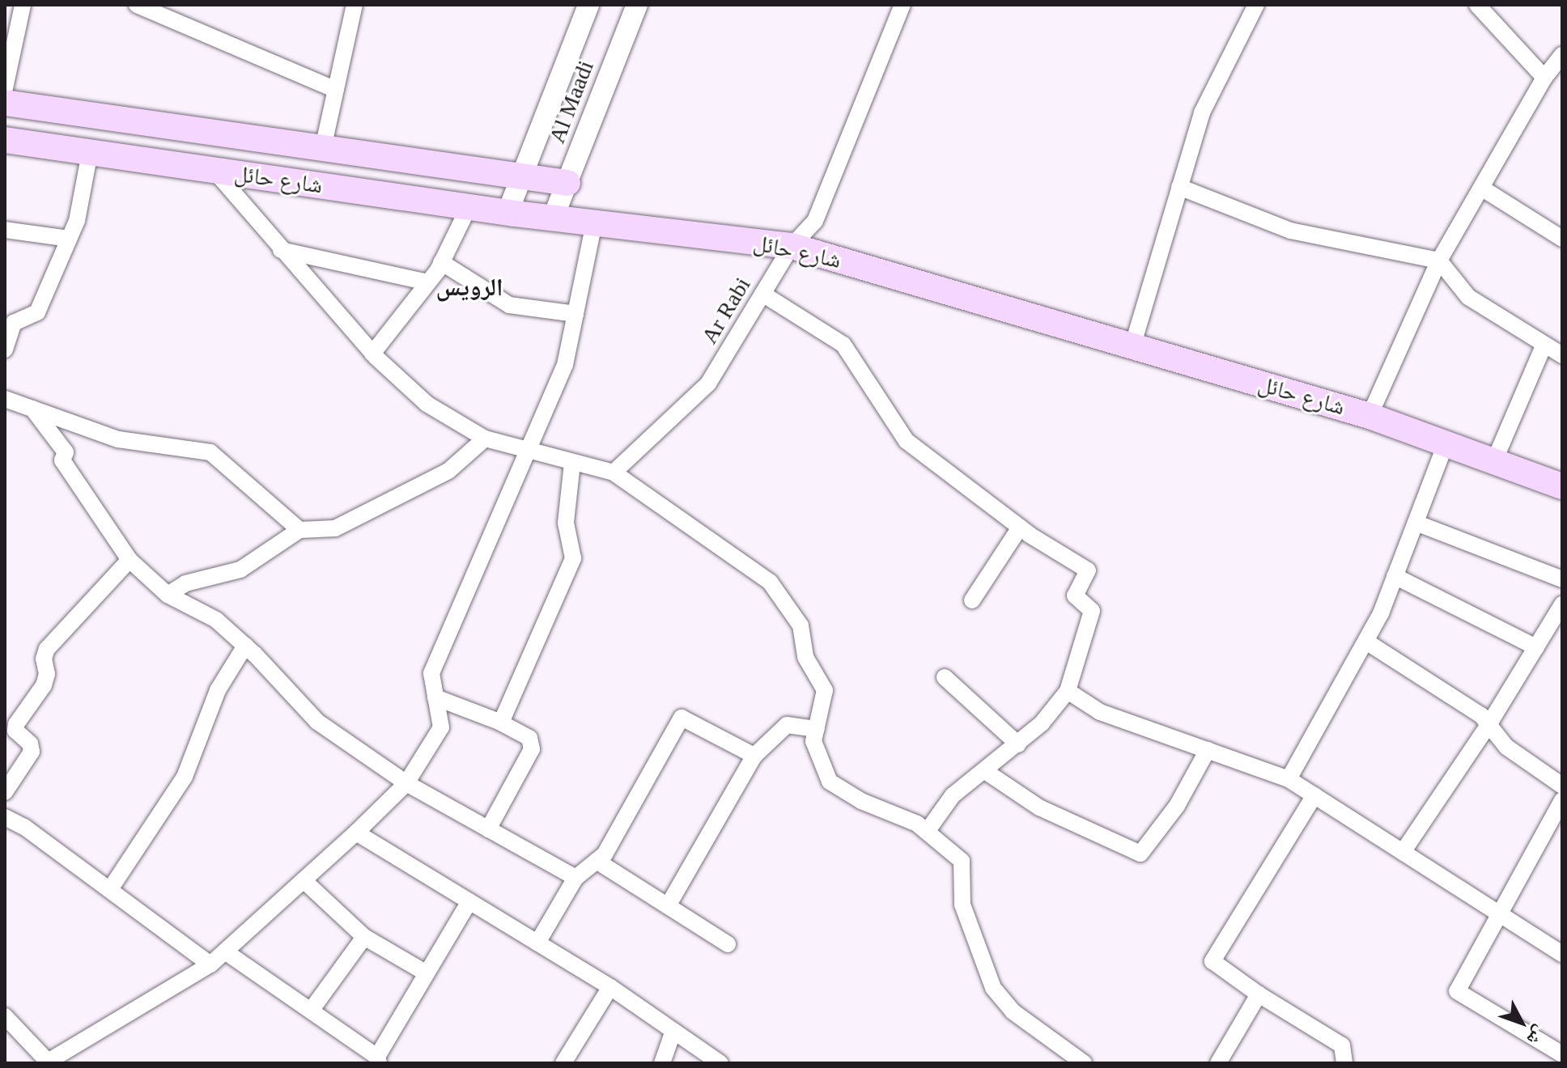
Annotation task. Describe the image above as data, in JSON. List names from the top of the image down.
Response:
{
  "streets": {
    "main road": ["شارع حائل"],
    "street": ["Al Maadi", "Ar Rabi"]
  },
  "crossings": [
    ["Al Maadi", "شارع حائل"],
    ["شارع حائل", "Ar Rabi"]
  ],
  "districts": ["الرويس"],
  "north": "bottom right"
}
